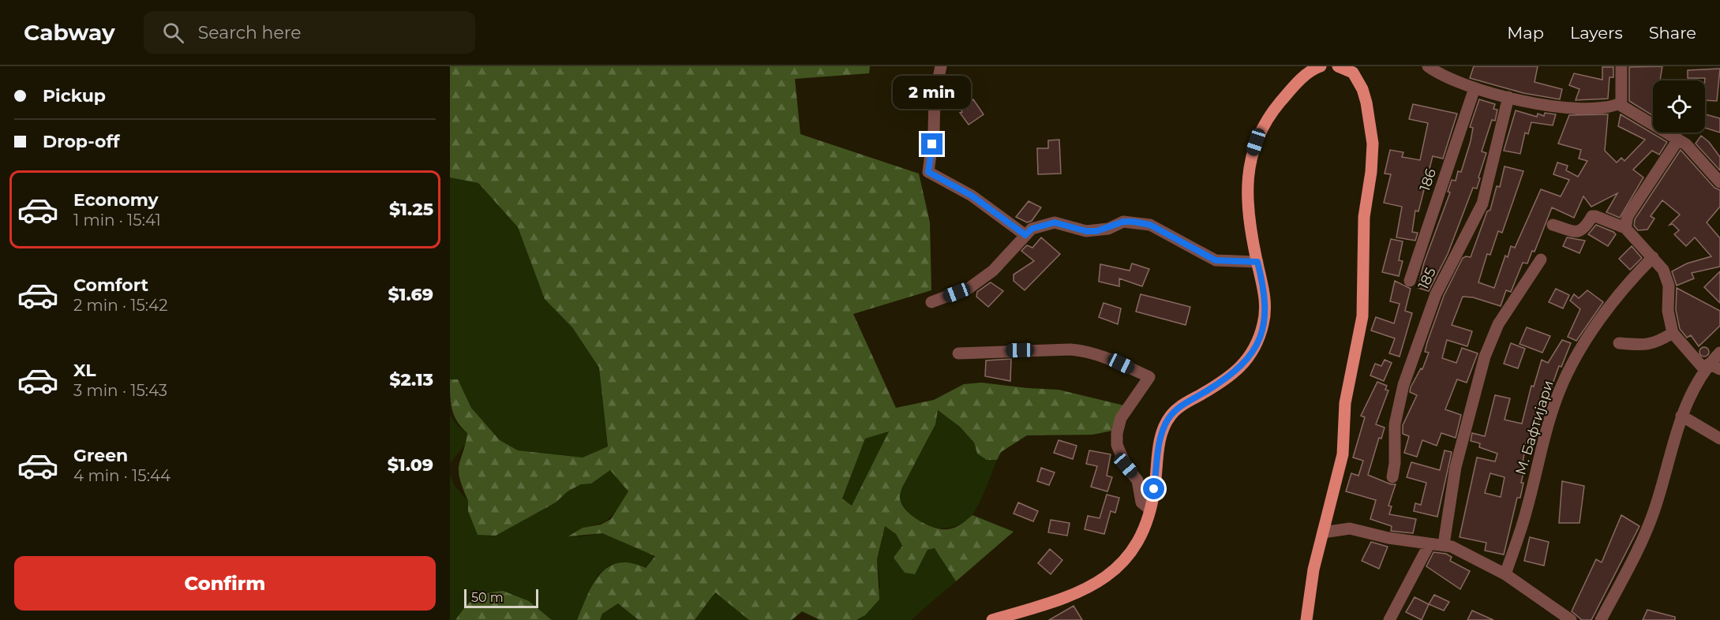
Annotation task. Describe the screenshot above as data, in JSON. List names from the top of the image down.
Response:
{
  "streets": {
    "street": ["186", "185", "М. Бафтијари"]
  },
  "scale_bar": "50 m",
  "page": {
    "header": "Cabway",
    "search": "Search here",
    "nav": ["Map", "Layers", "Share"],
    "banner": ["Pickup", "Drop-off"],
    "bubble": "2 min",
    "list": [
      {
        "name": "Economy",
        "note": "1 min · 15:41",
        "value": "$1.25"
      },
      {
        "name": "Comfort",
        "note": "2 min · 15:42",
        "value": "$1.69"
      },
      {
        "name": "XL",
        "note": "3 min · 15:43",
        "value": "$2.13"
      },
      {
        "name": "Green",
        "note": "4 min · 15:44",
        "value": "$1.09"
      }
    ],
    "buttons": "Confirm",
    "scale": "50 m"
  }
}
